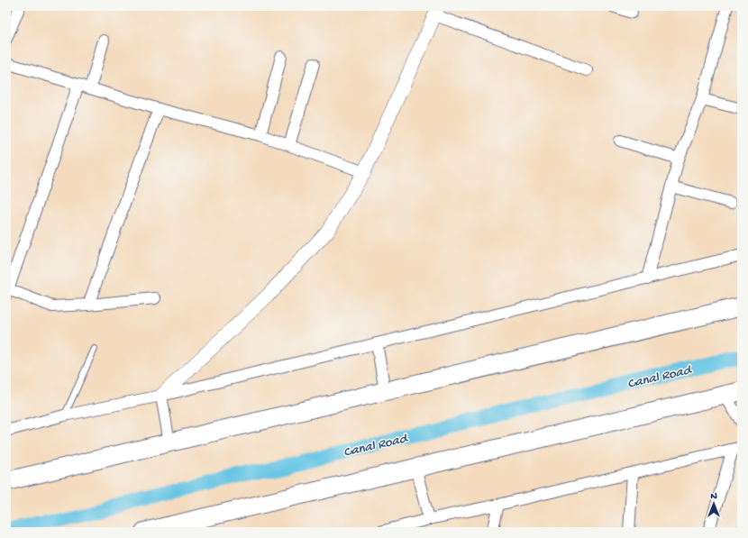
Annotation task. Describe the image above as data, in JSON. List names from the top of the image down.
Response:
{
  "water": ["Canal Road"],
  "north": "top"
}
